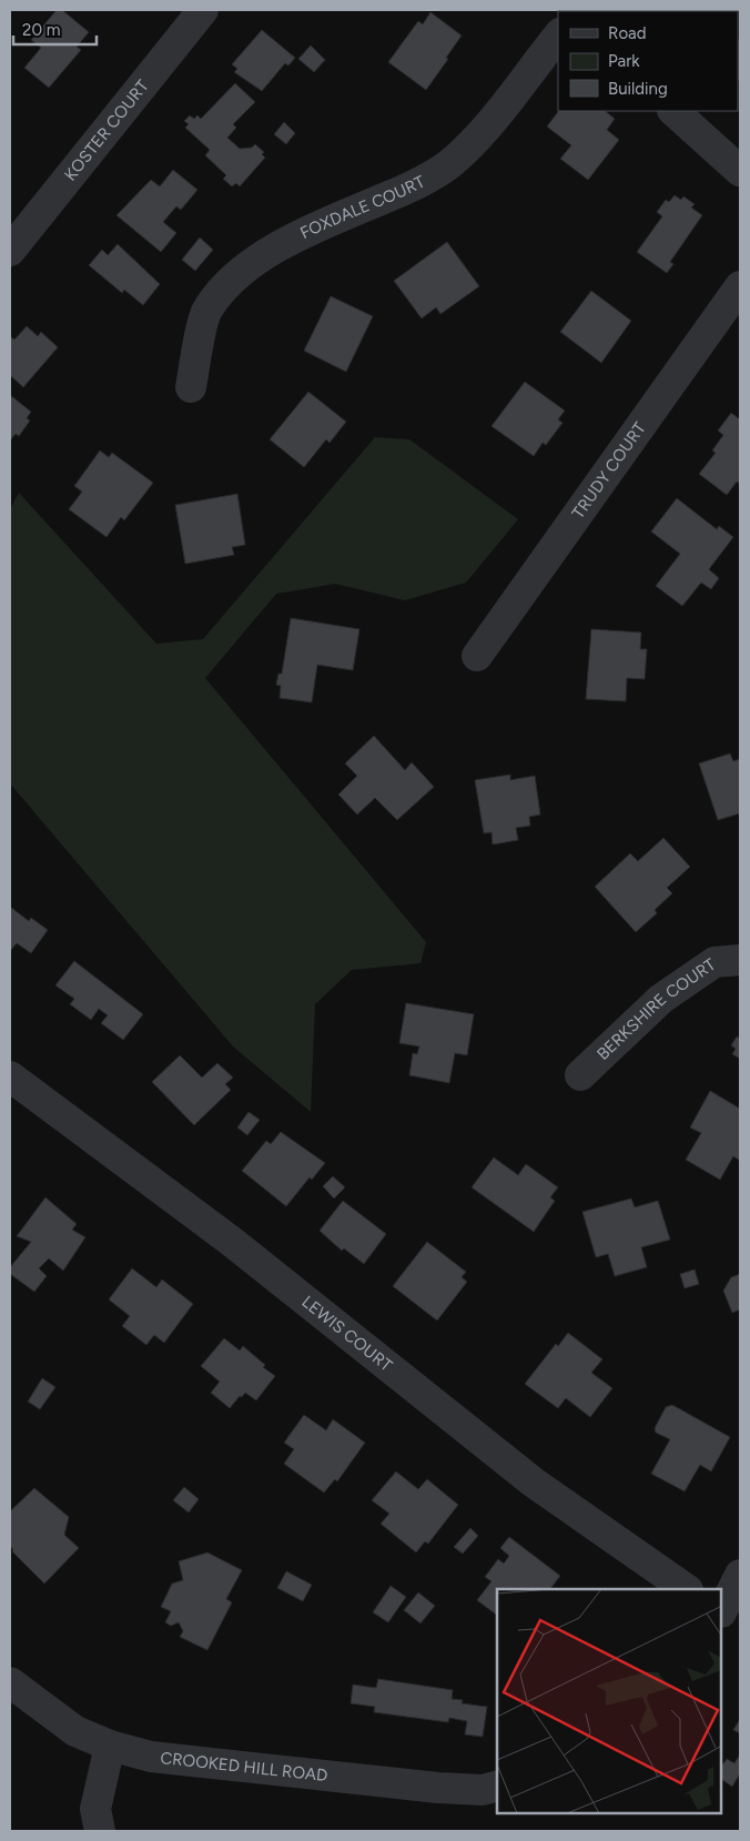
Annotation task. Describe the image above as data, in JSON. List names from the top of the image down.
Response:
{
  "streets": {
    "street": [
      "KOSTER COURT",
      "FOXDALE COURT",
      "TRUDY COURT",
      "BERKSHIRE COURT",
      "LEWIS COURT",
      "CROOKED HILL ROAD"
    ]
  },
  "legend": ["Road", "Park", "Building"],
  "scale_bar": "20 m"
}
